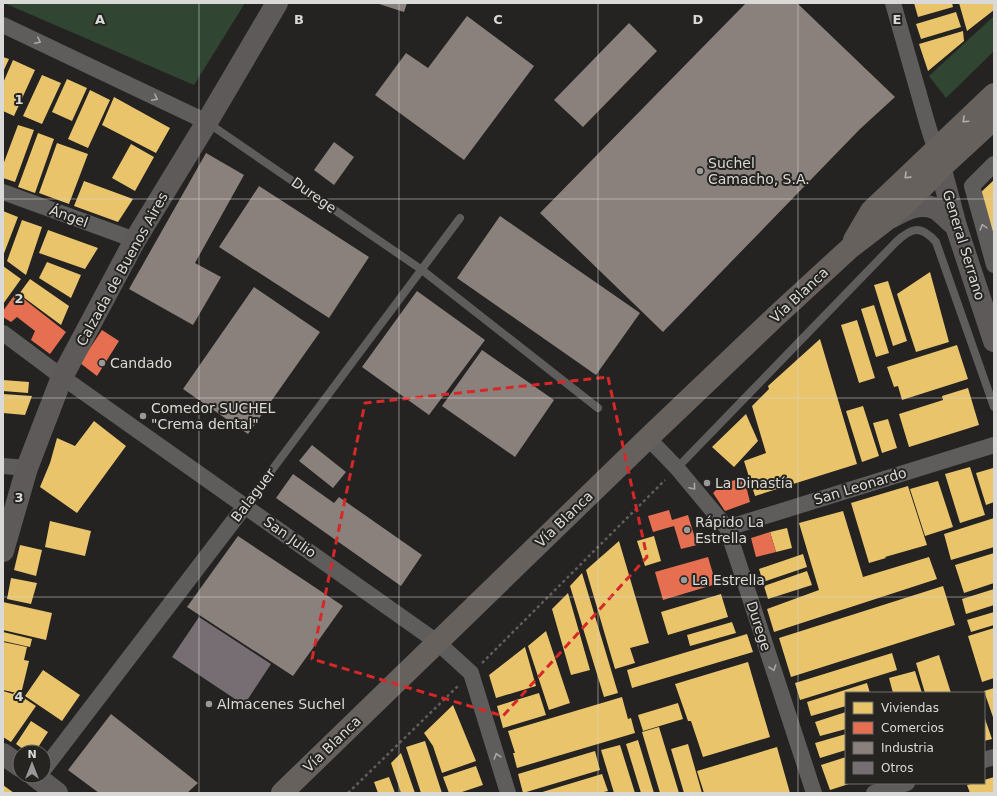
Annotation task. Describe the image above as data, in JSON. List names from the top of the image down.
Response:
{
  "streets": {
    "main road": ["Vía Blanca"],
    "street": [
      "Durege",
      "Ángel",
      "General Serrano",
      "Calzada de Buenos Aires",
      "San Leonardo",
      "Balaguer",
      "San Julio"
    ]
  },
  "crossings": [
    ["Durege", "Calzada de Buenos Aires"],
    ["Durege", "Vía Blanca"],
    ["Durege", "San Leonardo"],
    ["Durege", "Balaguer"],
    ["Ángel", "Calzada de Buenos Aires"],
    ["General Serrano", "Vía Blanca"],
    ["Calzada de Buenos Aires", "San Julio"],
    ["Vía Blanca", "San Julio"],
    ["Balaguer", "San Julio"]
  ],
  "one_way": ["Durege"],
  "places": [
    "Suchel Camacho, S.A.",
    "Candado",
    "Comedor SUCHEL \"Crema dental\"",
    "La Dinastía",
    "Rápido La Estrella",
    "La Estrella",
    "Almacenes Suchel"
  ],
  "legend": [
    "Viviendas",
    "Comercios",
    "Industria",
    "Otros"
  ],
  "north": "top",
  "grid": {
    "columns": [
      "A",
      "B",
      "C",
      "D",
      "E"
    ],
    "rows": [
      "1",
      "2",
      "3",
      "4"
    ]
  }
}
